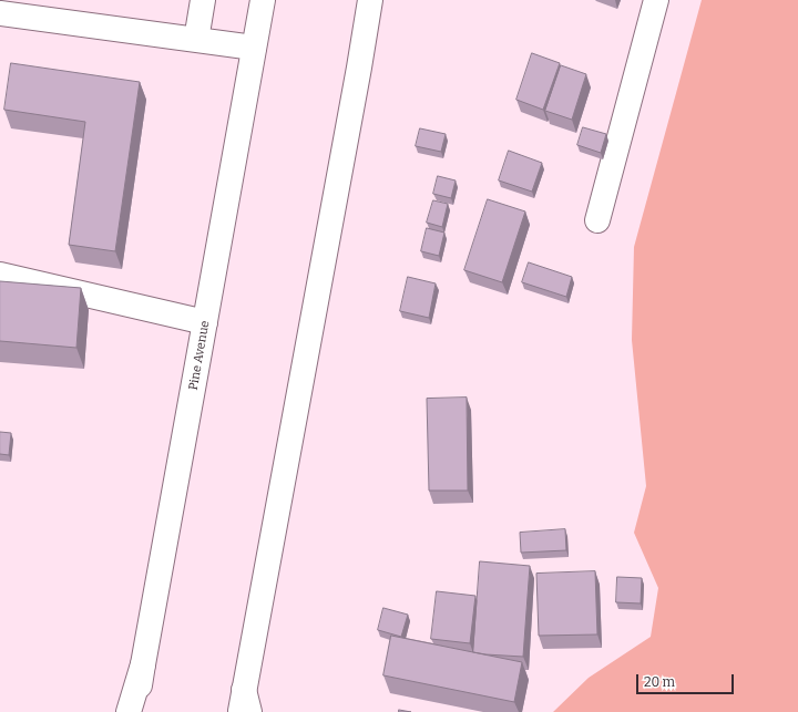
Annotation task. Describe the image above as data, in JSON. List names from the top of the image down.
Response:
{
  "streets": {
    "main road": ["Pine Avenue"]
  },
  "scale_bar": "20 m"
}
